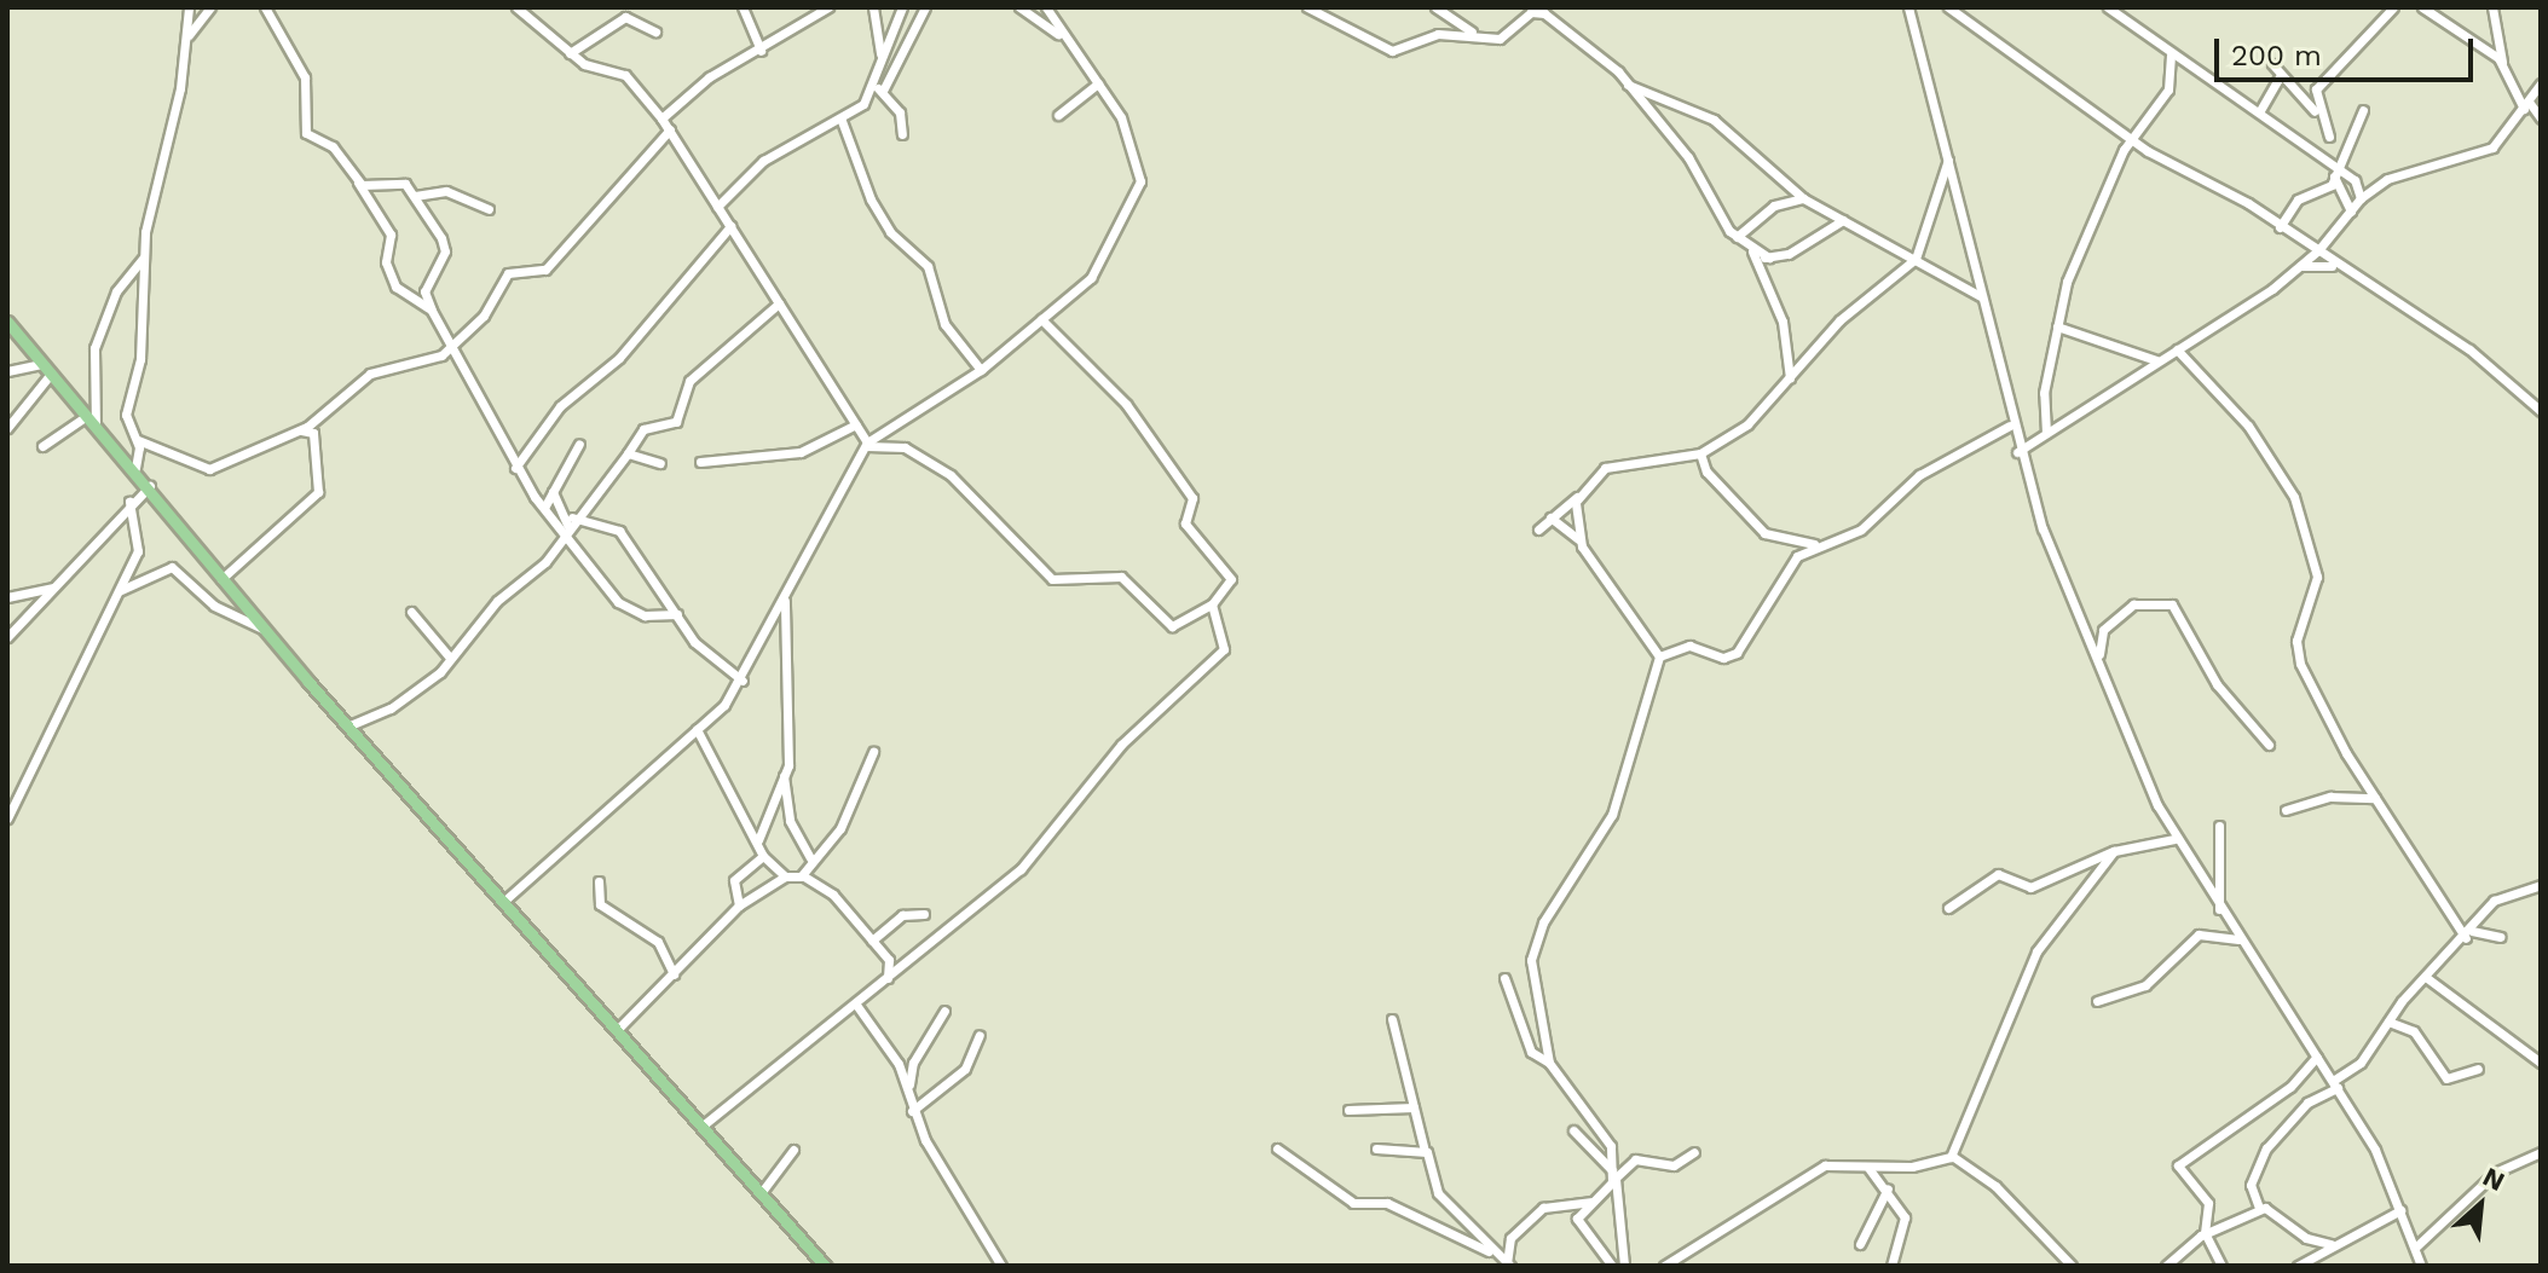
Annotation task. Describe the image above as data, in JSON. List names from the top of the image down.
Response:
{
  "scale_bar": "200 m",
  "north": "top right"
}
